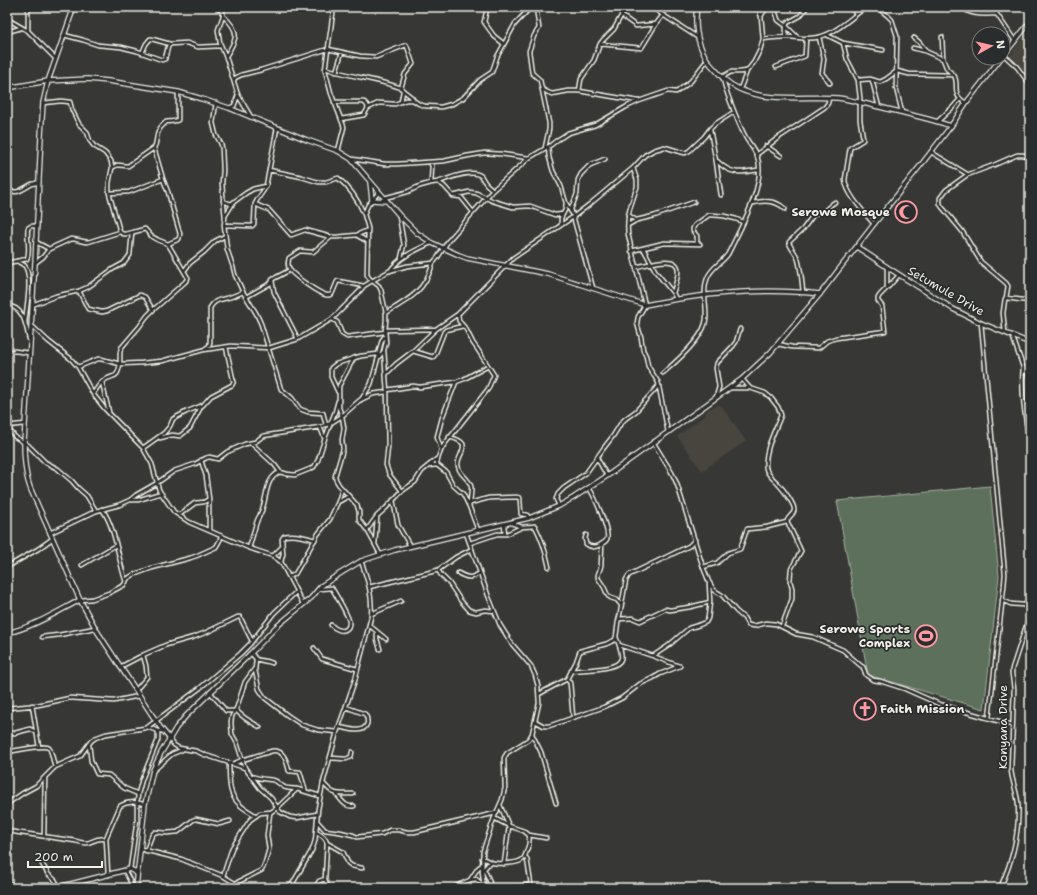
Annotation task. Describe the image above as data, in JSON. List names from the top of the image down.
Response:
{
  "streets": {
    "street": ["Setumule Drive", "Konyana Drive"]
  },
  "places": {
    "mosque": ["Serowe Mosque"],
    "sports": ["Serowe Sports Complex"],
    "church": ["Faith Mission"]
  },
  "scale_bar": "200 m",
  "north": "right"
}
